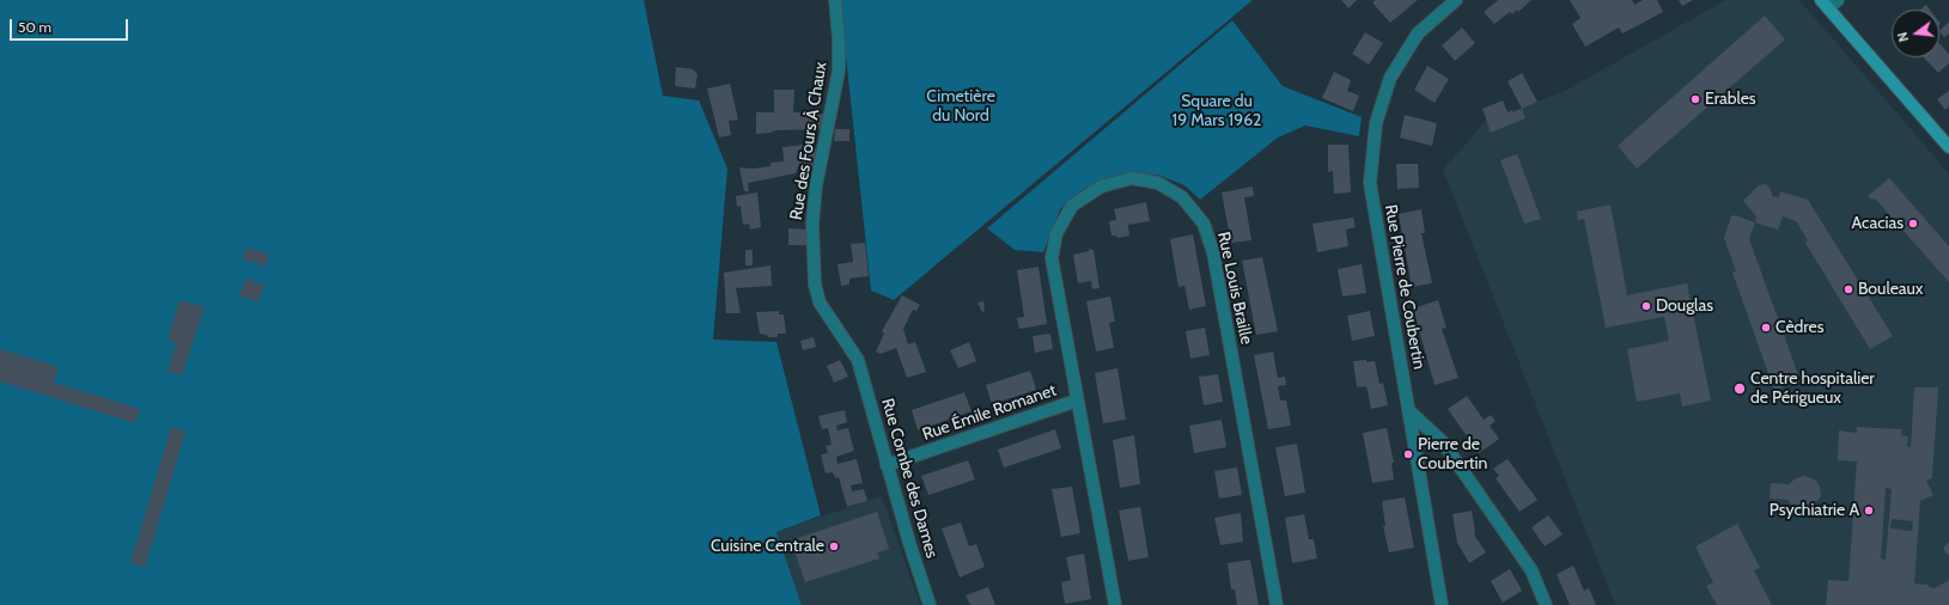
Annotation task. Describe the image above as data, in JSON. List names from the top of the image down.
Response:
{
  "streets": {
    "street": [
      "Rue des Fours À Chaux",
      "Rue Pierre de Coubertin",
      "Rue Louis Braille",
      "Rue Émile Romanet",
      "Rue Combe des Dames"
    ]
  },
  "crossings": [
    ["Rue des Fours À Chaux", "Rue Combe des Dames"],
    ["Rue Louis Braille", "Rue Émile Romanet"],
    ["Rue Émile Romanet", "Rue Combe des Dames"]
  ],
  "parks": ["Cimetière du Nord", "Square du 19 Mars 1962"],
  "places": [
    "Erables",
    "Acacias",
    "Bouleaux",
    "Douglas",
    "Cèdres",
    "Centre hospitalier de Périgueux",
    "Pierre de Coubertin",
    "Psychiatrie A",
    "Cuisine Centrale"
  ],
  "scale_bar": "50 m",
  "north": "left"
}
